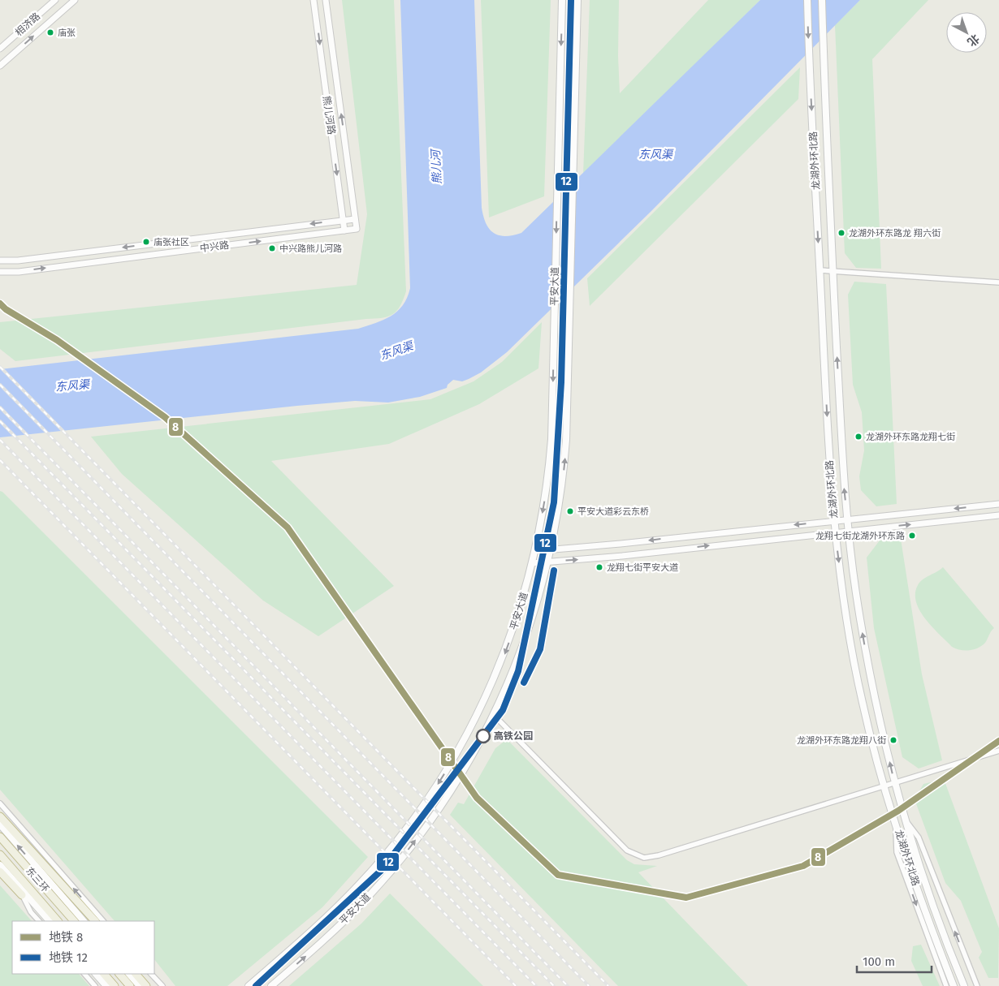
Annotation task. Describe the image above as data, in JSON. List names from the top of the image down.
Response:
{
  "streets": {
    "highway": ["东三环"],
    "main road": ["龙湖外环北路", "平安大道"],
    "street": ["相济路", "熊儿河路", "中兴路"]
  },
  "crossings": [
    ["熊儿河路", "中兴路"]
  ],
  "water": ["东风渠", "熊儿河"],
  "places": [
    "庙张",
    "龙湖外环东路龙 翔六街",
    "庙张社区",
    "中兴路熊儿河路",
    "龙湖外环东路龙翔七街",
    "平安大道彩云东桥",
    "龙翔七街龙湖外环东路",
    "龙翔七街平安大道",
    "高铁公园",
    "龙湖外环东路龙翔八街"
  ],
  "lines": ["metro line 12", "metro line 8"],
  "legend": ["地铁 8", "地铁 12"],
  "scale_bar": "100 m",
  "north": "bottom right"
}
